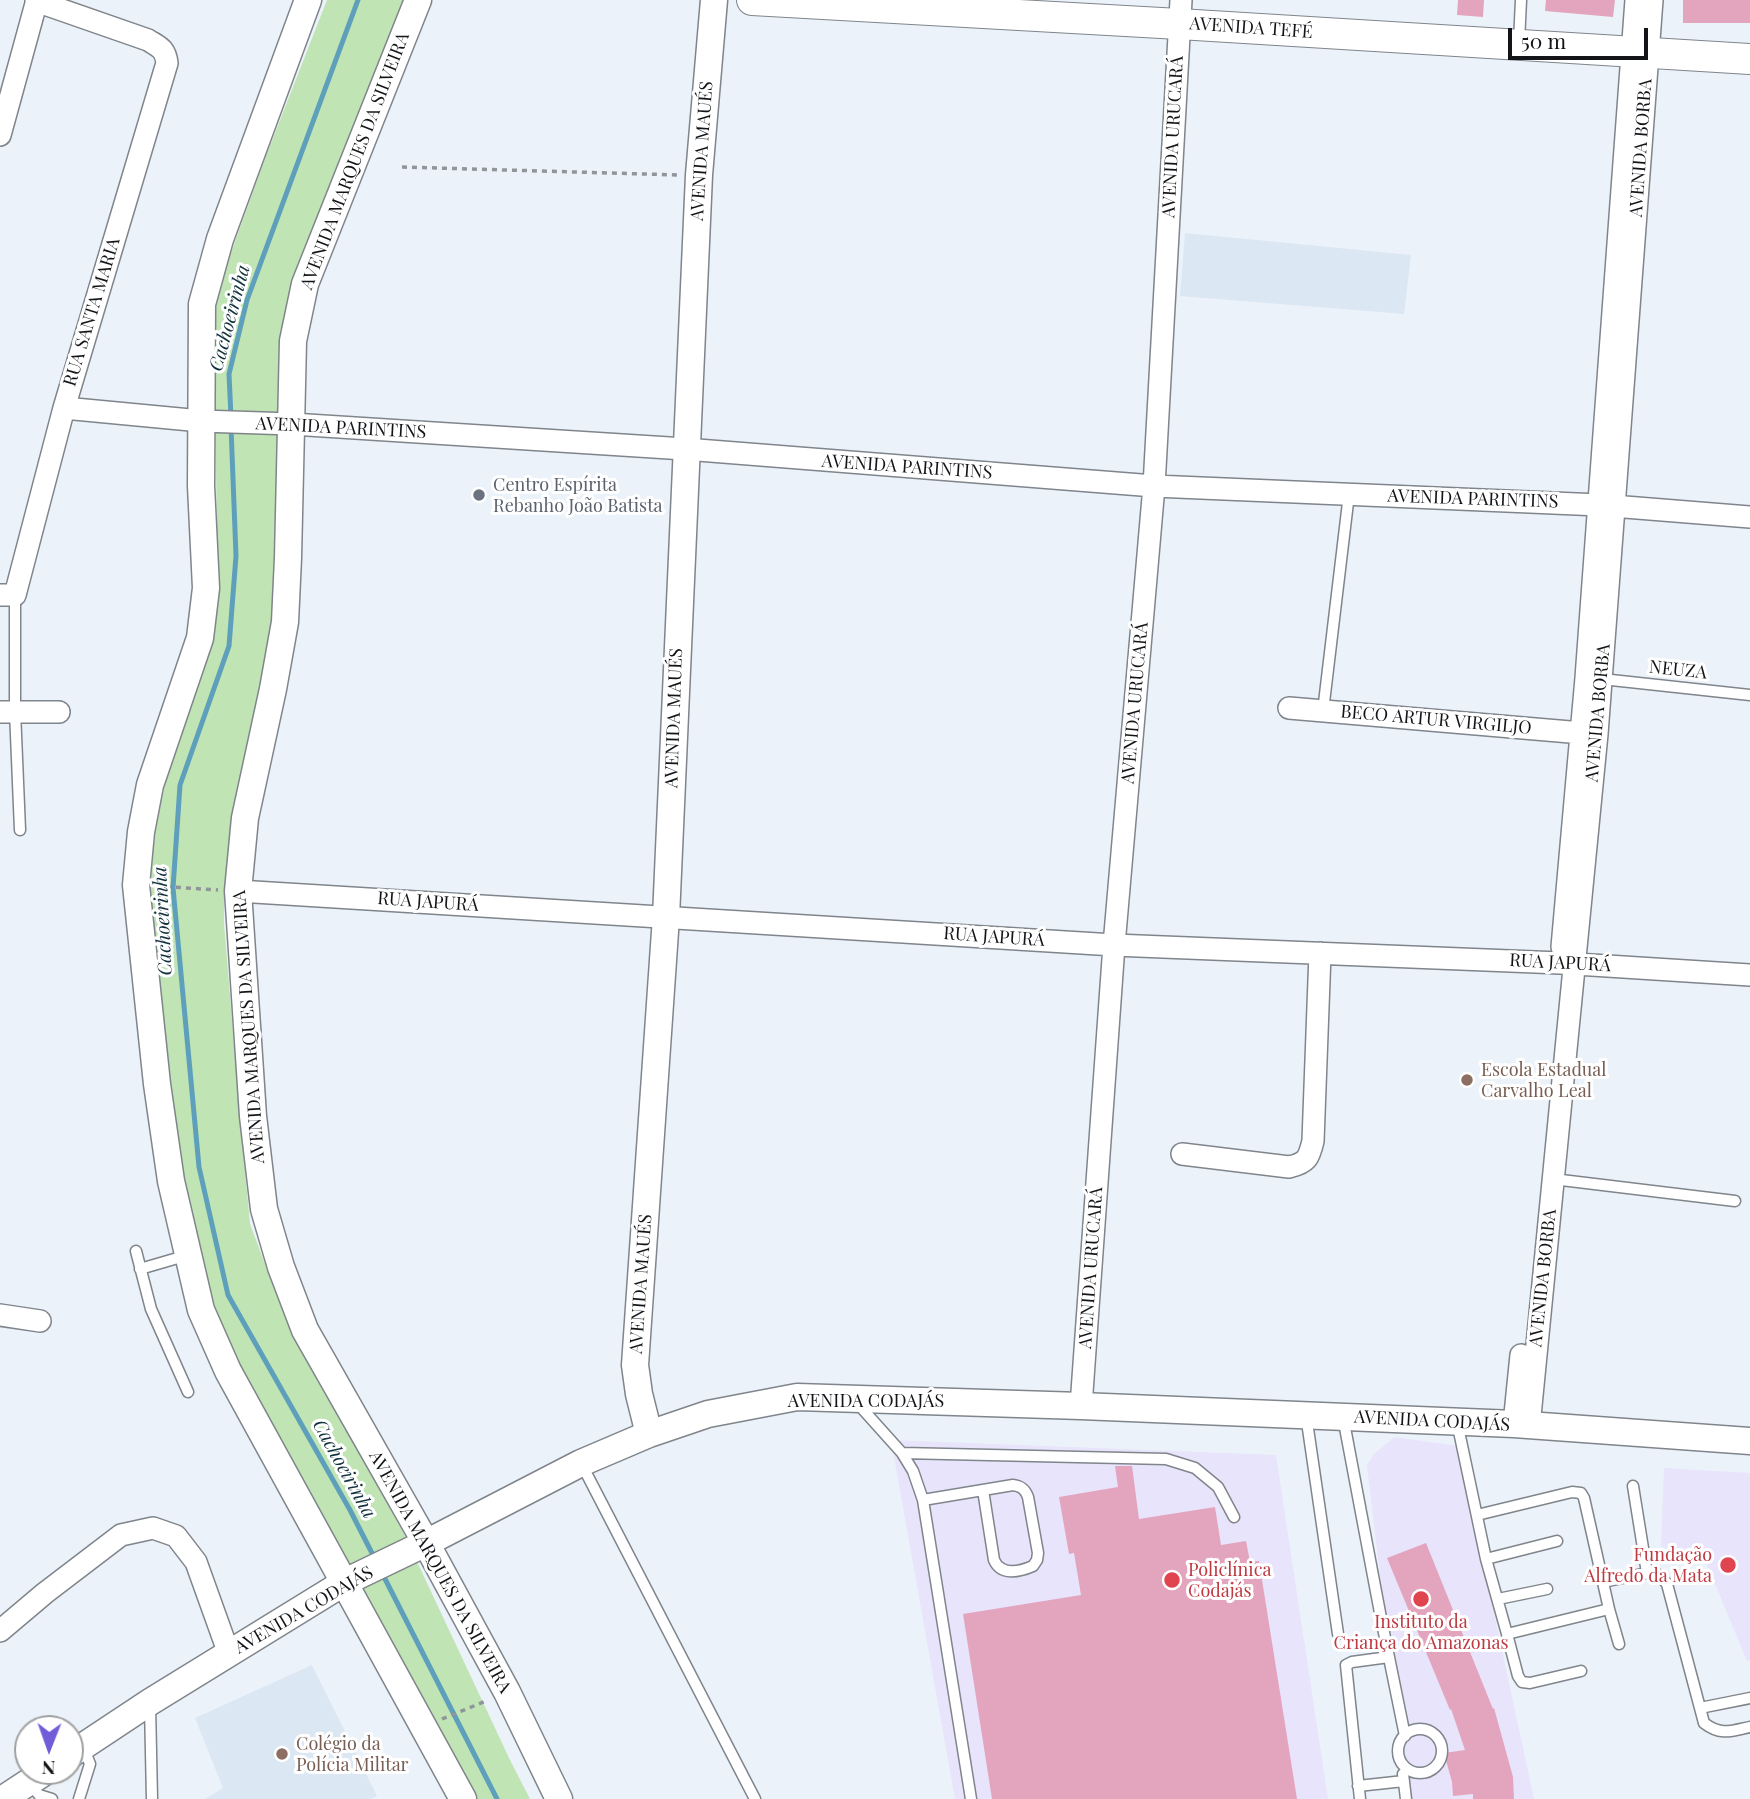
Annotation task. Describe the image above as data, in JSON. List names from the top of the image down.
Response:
{
  "streets": {
    "main road": ["AVENIDA TEFÉ"],
    "street": [
      "AVENIDA URUCARÁ",
      "AVENIDA BORBA",
      "AVENIDA MAUÉS",
      "AVENIDA MARQUES DA SILVEIRA",
      "RUA SANTA MARIA",
      "AVENIDA PARINTINS",
      "BECO ARTUR VIRGILJO",
      "RUA JAPURÁ",
      "AVENIDA CODAJÁS"
    ],
    "lane": ["NEUZA"]
  },
  "crossings": [
    ["AVENIDA TEFÉ", "AVENIDA URUCARÁ"],
    ["AVENIDA TEFÉ", "AVENIDA BORBA"],
    ["AVENIDA URUCARÁ", "AVENIDA PARINTINS"],
    ["AVENIDA URUCARÁ", "RUA JAPURÁ"],
    ["AVENIDA URUCARÁ", "AVENIDA CODAJÁS"],
    ["AVENIDA BORBA", "AVENIDA PARINTINS"],
    ["AVENIDA BORBA", "NEUZA"],
    ["AVENIDA BORBA", "BECO ARTUR VIRGILJO"],
    ["AVENIDA BORBA", "RUA JAPURÁ"],
    ["AVENIDA BORBA", "AVENIDA CODAJÁS"],
    ["AVENIDA MAUÉS", "AVENIDA PARINTINS"],
    ["AVENIDA MAUÉS", "RUA JAPURÁ"],
    ["AVENIDA MAUÉS", "AVENIDA CODAJÁS"],
    ["AVENIDA MARQUES DA SILVEIRA", "AVENIDA PARINTINS"],
    ["AVENIDA MARQUES DA SILVEIRA", "RUA JAPURÁ"],
    ["AVENIDA MARQUES DA SILVEIRA", "AVENIDA CODAJÁS"],
    ["RUA SANTA MARIA", "AVENIDA PARINTINS"]
  ],
  "water": ["Cachoeirinha"],
  "places": [
    "Centro Espírita Rebanho João Batista",
    "Escola Estadual Carvalho Leal",
    "Fundação Alfredo da Mata",
    "Policlínica Codajás",
    "Instituto da Criança do Amazonas",
    "Colégio da Polícia Militar"
  ],
  "scale_bar": "50 m",
  "north": "bottom"
}
